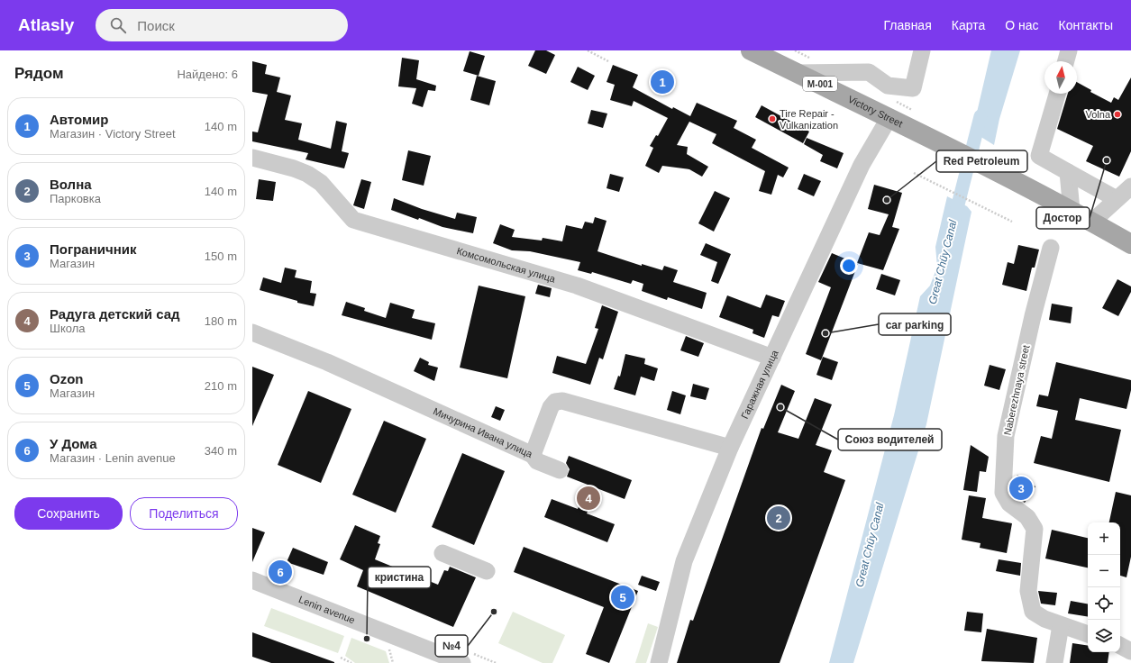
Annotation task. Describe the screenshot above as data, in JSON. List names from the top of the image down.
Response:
{
  "streets": {
    "main road": ["М-001", "Victory Street"],
    "street": [
      "Комсомольская улица",
      "Гаражная улица",
      "Naberezhnaya street",
      "Мичурина Ивана улица",
      "Lenin avenue"
    ]
  },
  "crossings": [
    ["М-001", "Victory Street"],
    ["Victory Street", "Гаражная улица"],
    ["Комсомольская улица", "Гаражная улица"],
    ["Гаражная улица", "Мичурина Ивана улица"]
  ],
  "water": ["Great Chüy Canal"],
  "places": [
    "Volna",
    "Tire Repair - Vulkanization",
    "Достор",
    "Red Petroleum",
    "car parking",
    "Союз водителей",
    "№4",
    "кристина"
  ],
  "north": "top",
  "page": {
    "header": "Atlasly",
    "search": "Поиск",
    "nav": [
      "Главная",
      "Карта",
      "О нас",
      "Контакты"
    ],
    "heading": ["Рядом", "Найдено: 6"],
    "pins": [
      "1",
      "3",
      "4",
      "2",
      "6",
      "5"
    ],
    "list": [
      {
        "mark": "1",
        "name": "Автомир",
        "note": "Магазин · Victory Street",
        "value": "140 m"
      },
      {
        "mark": "2",
        "name": "Волна",
        "note": "Парковка",
        "value": "140 m"
      },
      {
        "mark": "3",
        "name": "Пограничник",
        "note": "Магазин",
        "value": "150 m"
      },
      {
        "mark": "4",
        "name": "Радуга детский сад",
        "note": "Школа",
        "value": "180 m"
      },
      {
        "mark": "5",
        "name": "Ozon",
        "note": "Магазин",
        "value": "210 m"
      },
      {
        "mark": "6",
        "name": "У Дома",
        "note": "Магазин · Lenin avenue",
        "value": "340 m"
      }
    ],
    "buttons": ["Сохранить", "Поделиться"],
    "map_buttons": ["+", "−"]
  }
}
